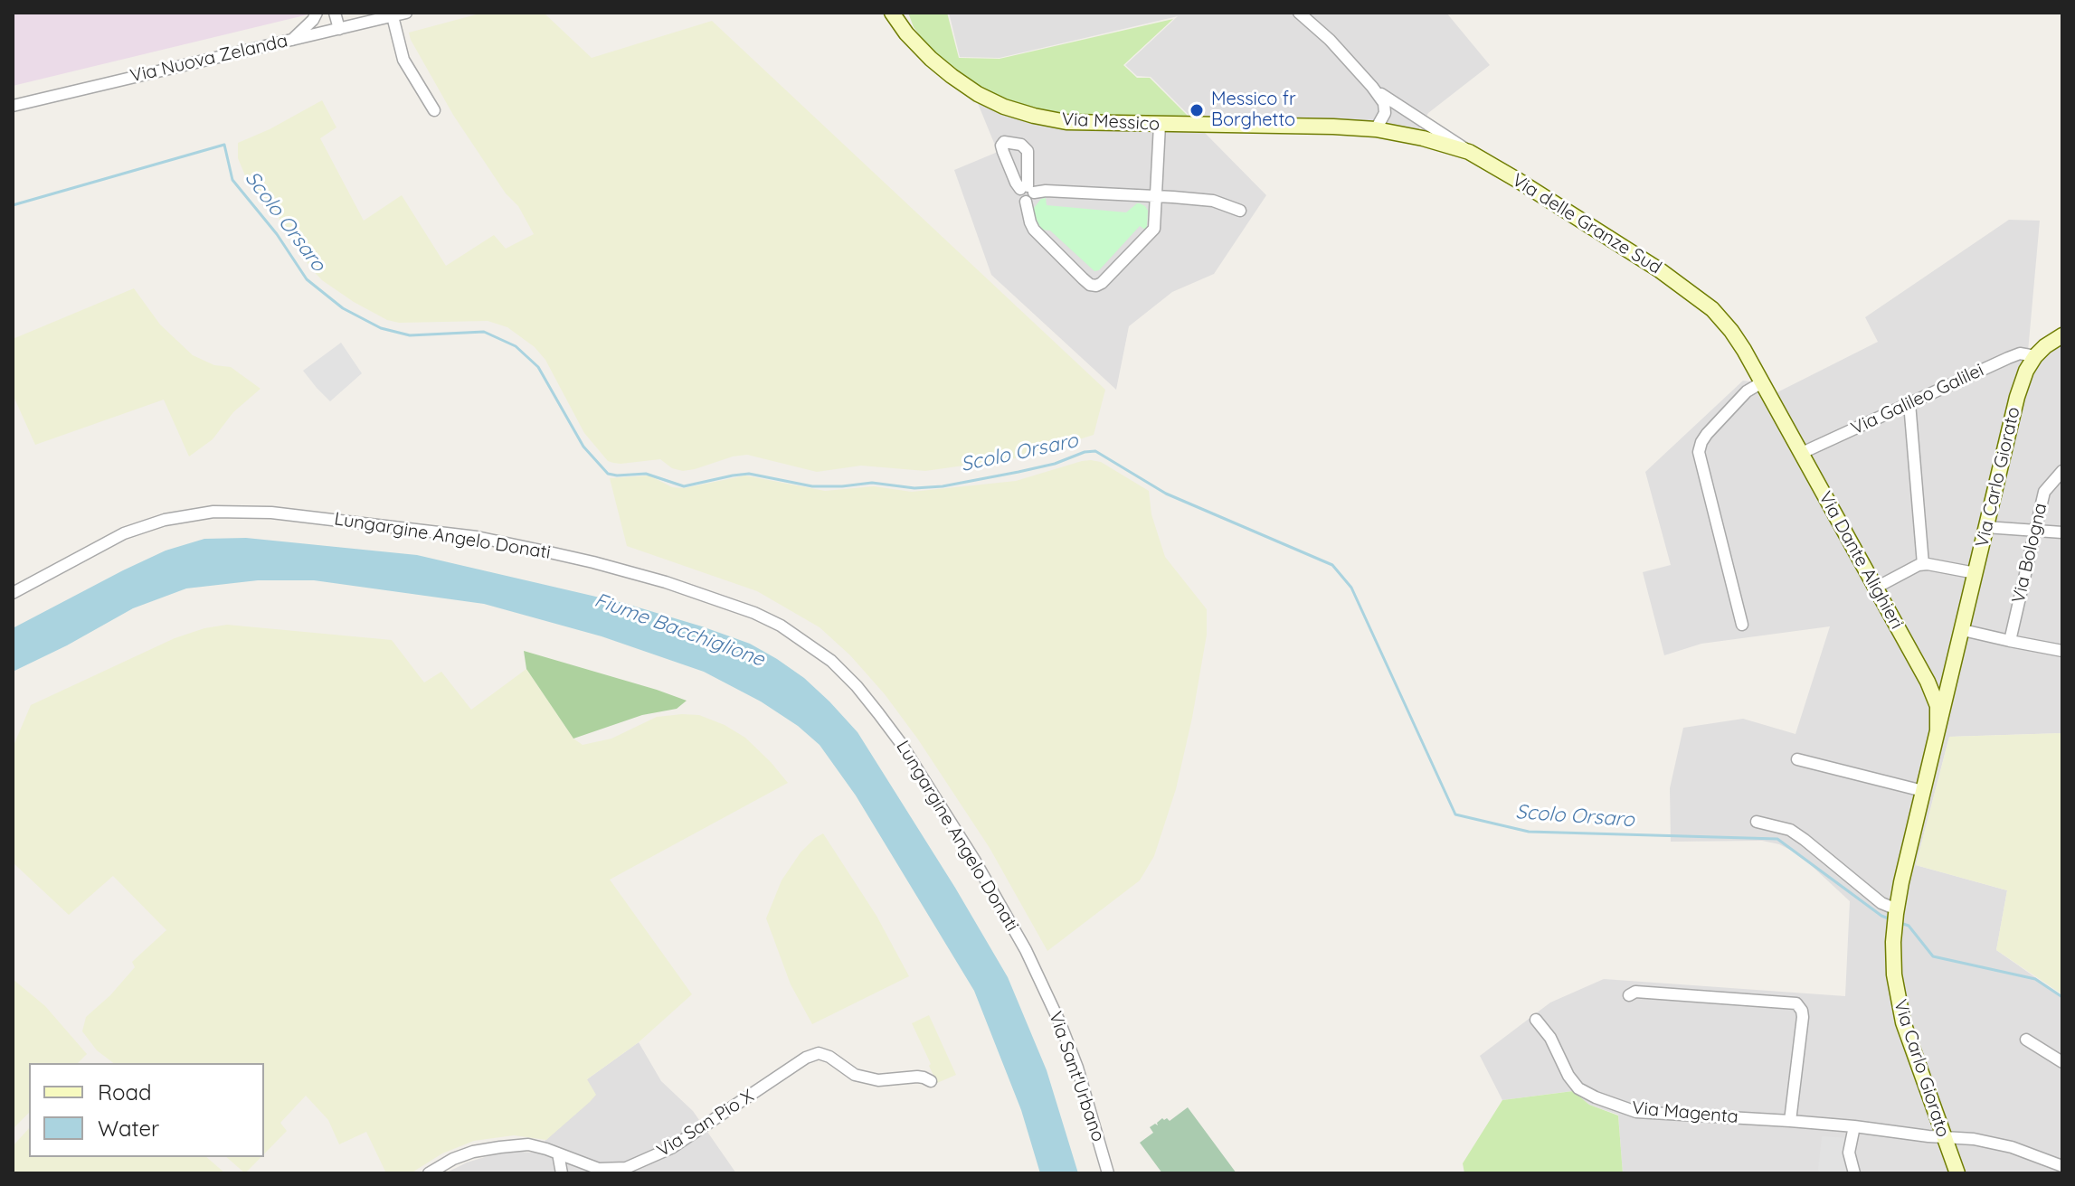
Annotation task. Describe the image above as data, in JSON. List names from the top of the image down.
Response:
{
  "streets": {
    "street": [
      "Via Nuova Zelanda",
      "Via Messico",
      "Via delle Granze Sud",
      "Via Galileo Galilei",
      "Via Carlo Giorato",
      "Lungargine Angelo Donati",
      "Via Bologna",
      "Via Dante Alighieri",
      "Via Sant'Urbano",
      "Via Magenta",
      "Via San Pio X"
    ]
  },
  "crossings": [
    ["Via Messico", "Via delle Granze Sud"],
    ["Via delle Granze Sud", "Via Dante Alighieri"],
    ["Via Galileo Galilei", "Via Carlo Giorato"],
    ["Via Galileo Galilei", "Via Dante Alighieri"],
    ["Via Carlo Giorato", "Via Dante Alighieri"],
    ["Via Carlo Giorato", "Via Magenta"],
    ["Lungargine Angelo Donati", "Via Sant'Urbano"]
  ],
  "water": ["Scolo Orsaro", "Fiume Bacchiglione"],
  "places": ["Messico fr Borghetto"],
  "legend": ["Road", "Water"]
}
